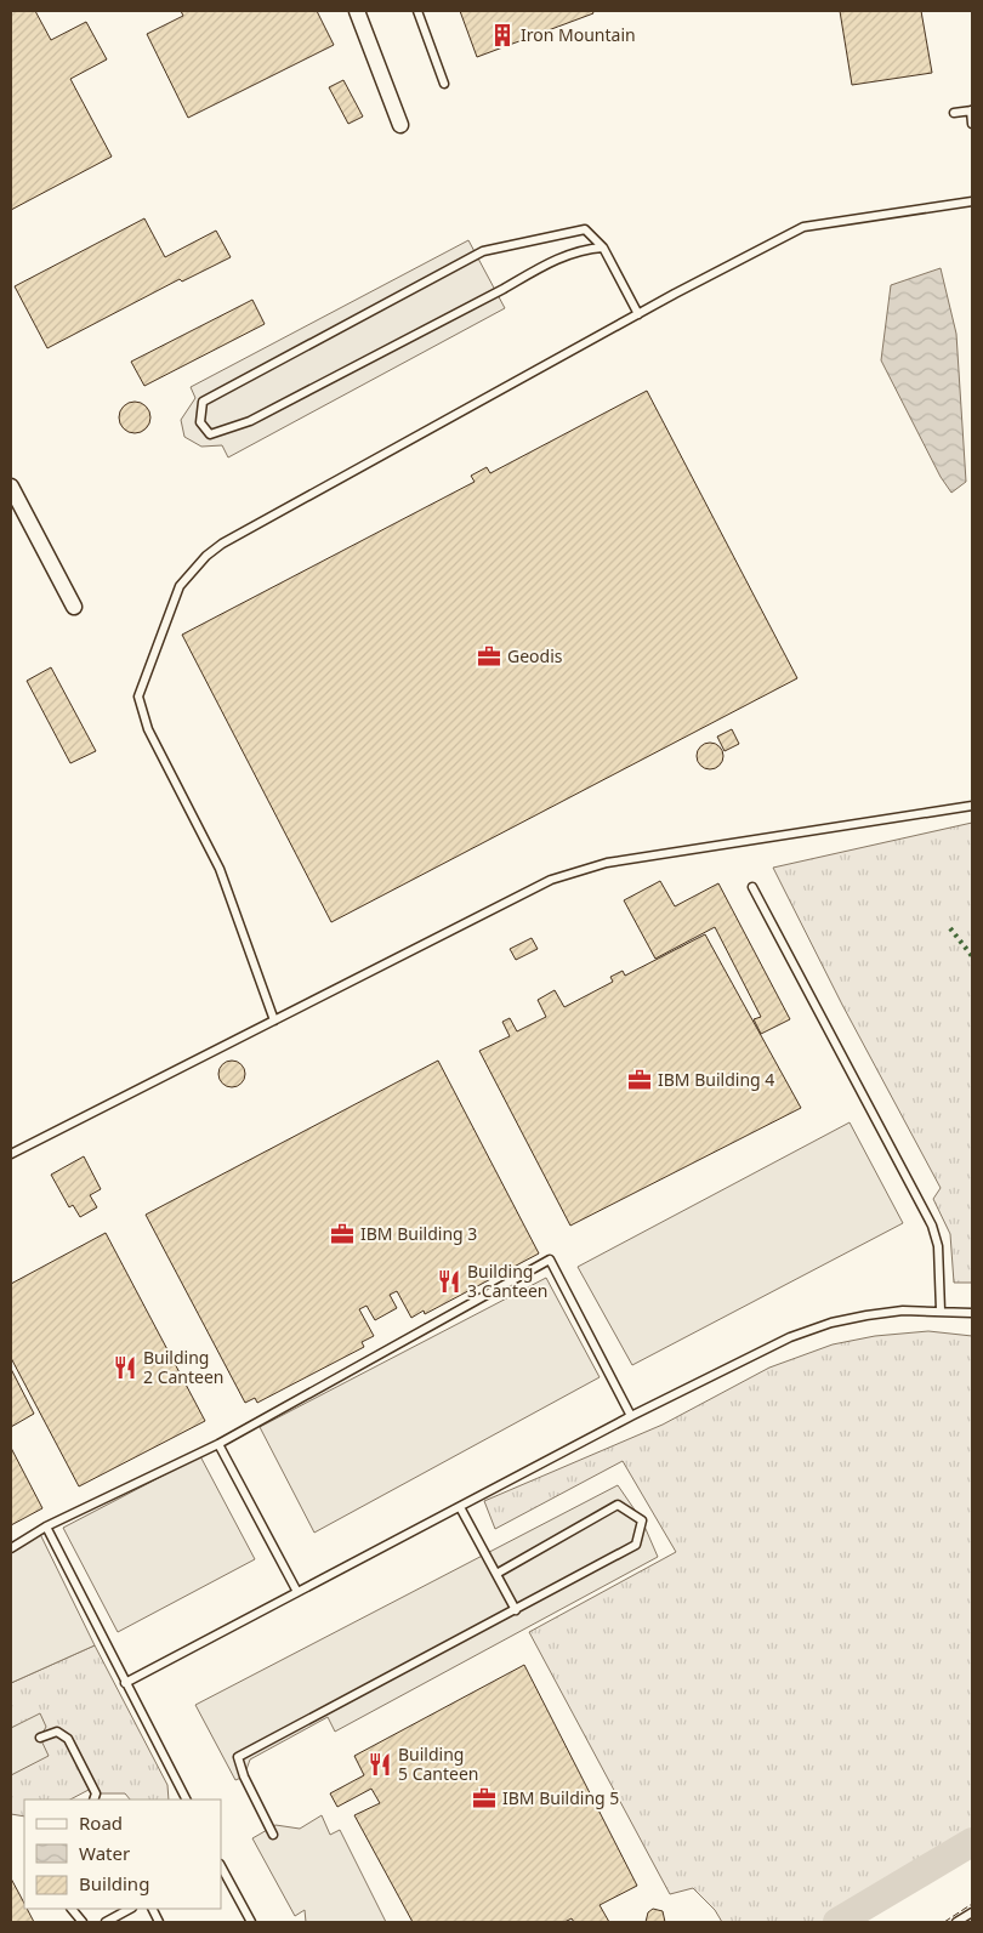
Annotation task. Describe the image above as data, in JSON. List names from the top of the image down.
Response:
{
  "places": {
    "building": ["Iron Mountain"],
    "office": [
      "Geodis",
      "IBM Building 4",
      "IBM Building 3",
      "IBM Building 5"
    ],
    "restaurant": ["Building 3 Canteen", "Building 2 Canteen", "Building 5 Canteen"]
  },
  "legend": ["Road", "Water", "Building"]
}
